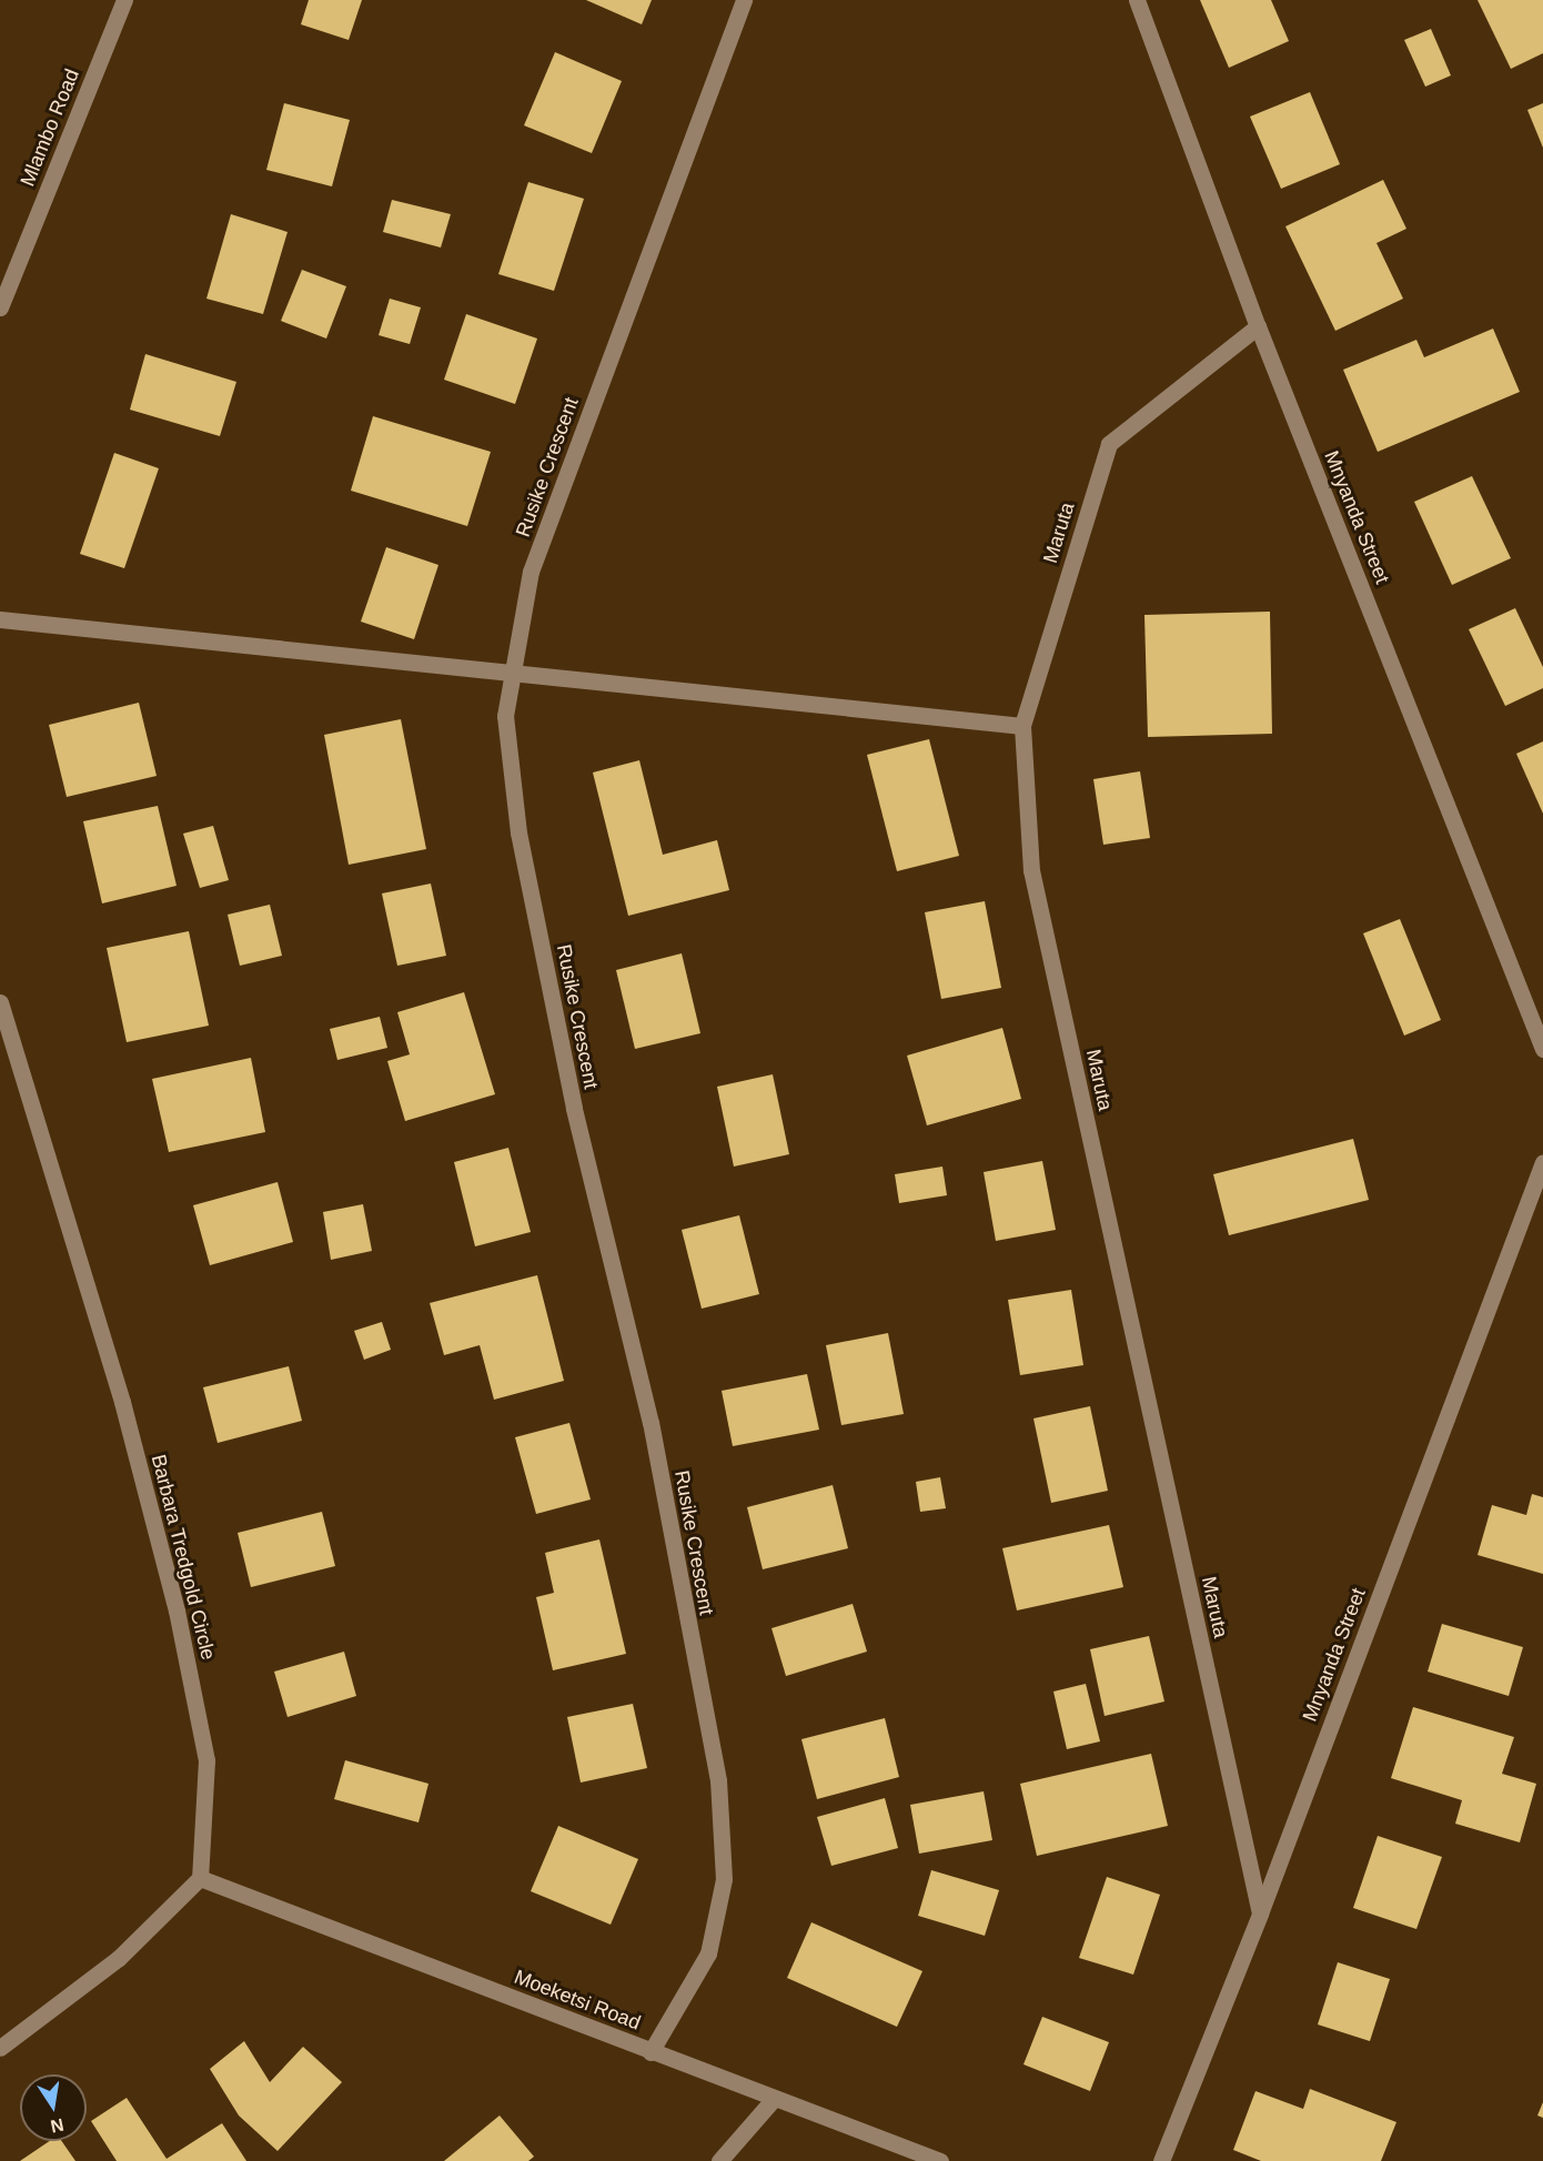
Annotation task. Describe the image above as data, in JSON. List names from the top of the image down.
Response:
{
  "streets": {
    "street": [
      "Mlambo Road",
      "Rusike Crescent",
      "Mnyanda Street",
      "Maruta",
      "Barbara Tredgold Circle",
      "Moeketsi Road"
    ]
  },
  "crossings": [
    ["Rusike Crescent", "Moeketsi Road"],
    ["Mnyanda Street", "Maruta"],
    ["Barbara Tredgold Circle", "Moeketsi Road"]
  ],
  "north": "bottom"
}
